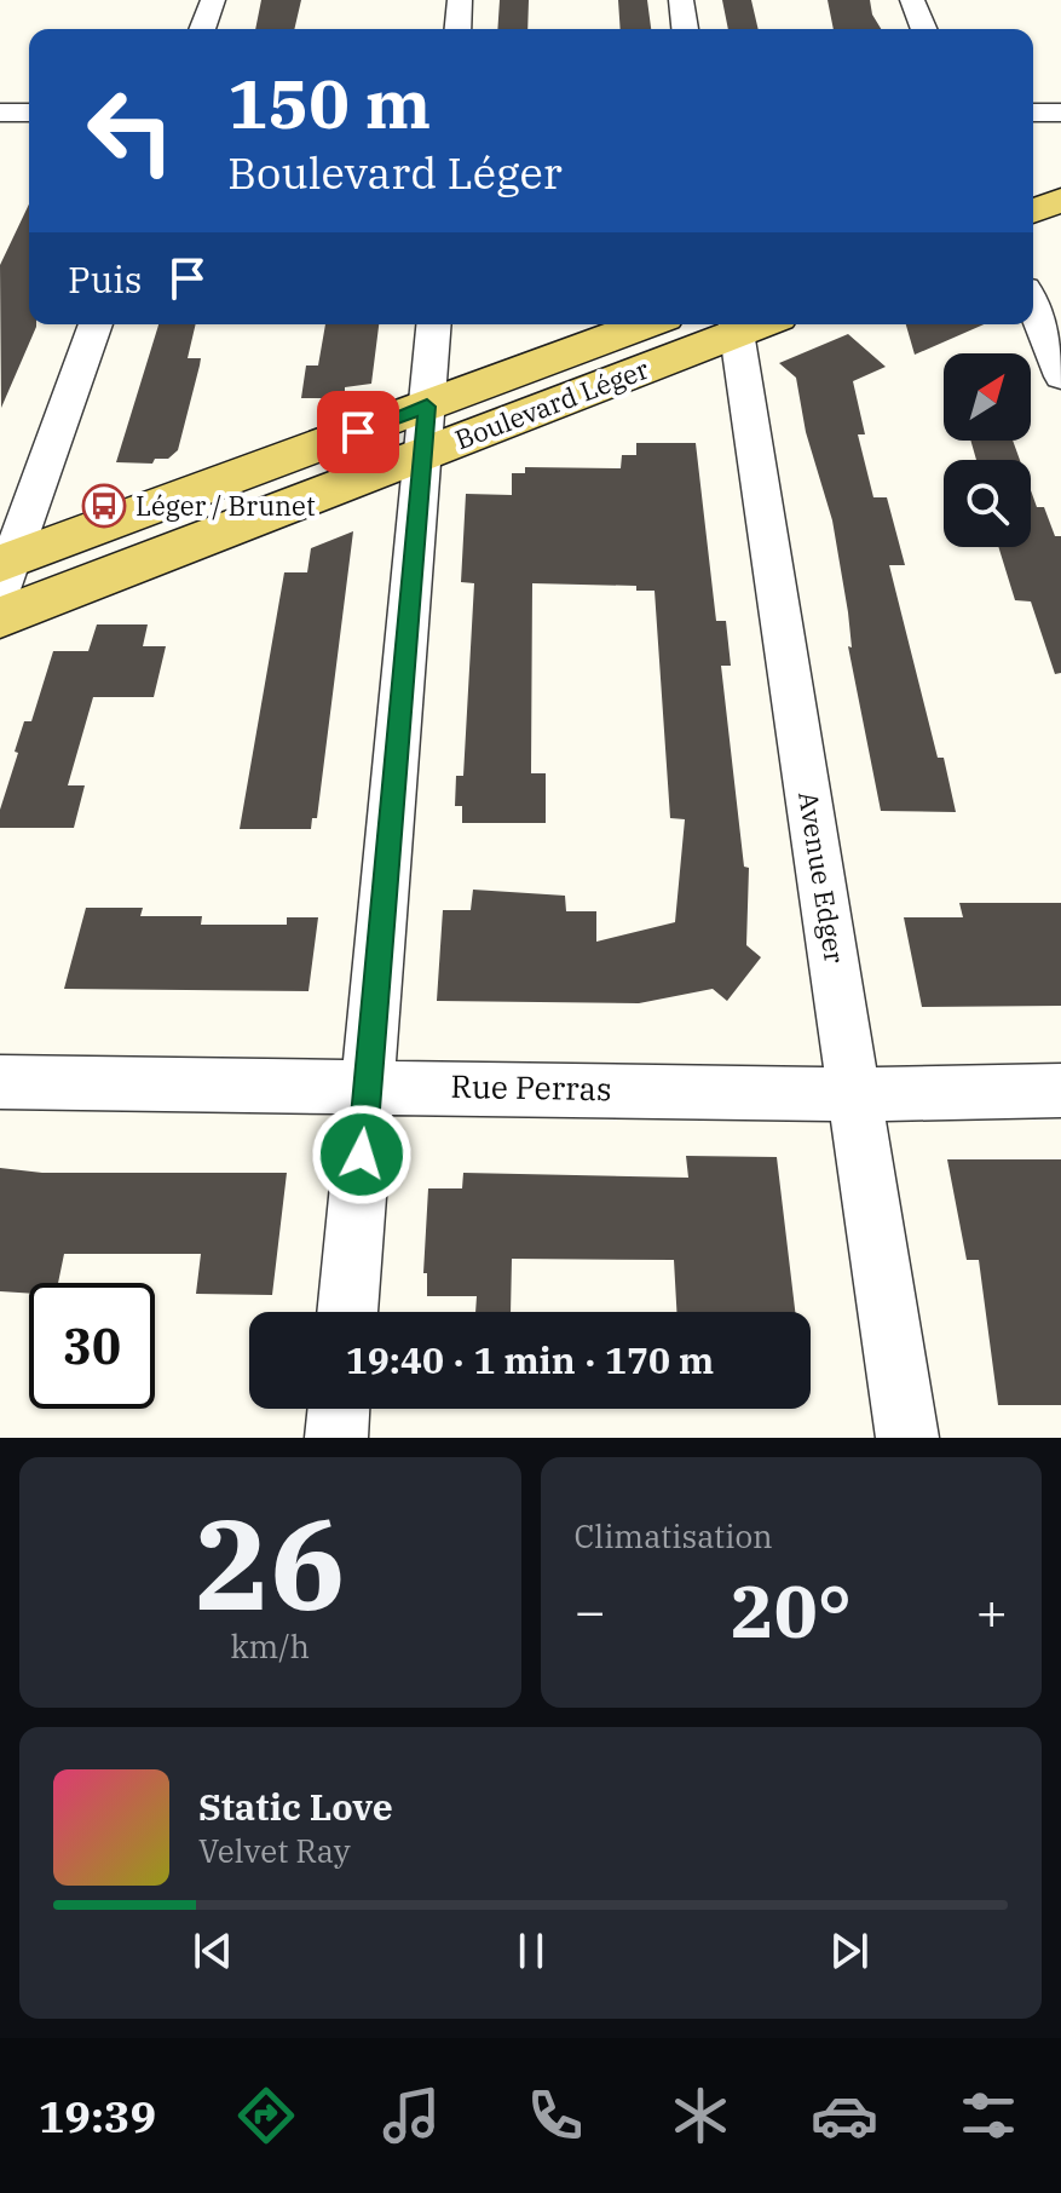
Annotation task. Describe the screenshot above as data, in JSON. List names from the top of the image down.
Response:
{
  "streets": {
    "main road": ["Boulevard Léger"],
    "street": ["Avenue Edger", "Rue Perras"]
  },
  "crossings": [
    ["Avenue Edger", "Rue Perras"]
  ],
  "places": {
    "bus stop": ["Léger / Brunet"]
  },
  "north": "top right",
  "page": {
    "turn": ["150 m", "Boulevard Léger"],
    "then": "Puis",
    "limit": "30",
    "trip": "19:40 · 1 min · 170 m",
    "tile": [
      ["26", "km/h"],
      "Climatisation"
    ],
    "heat": ["−", "20°", "+"],
    "song": ["Static Love", "Velvet Ray"],
    "tabs": "19:39"
  }
}
